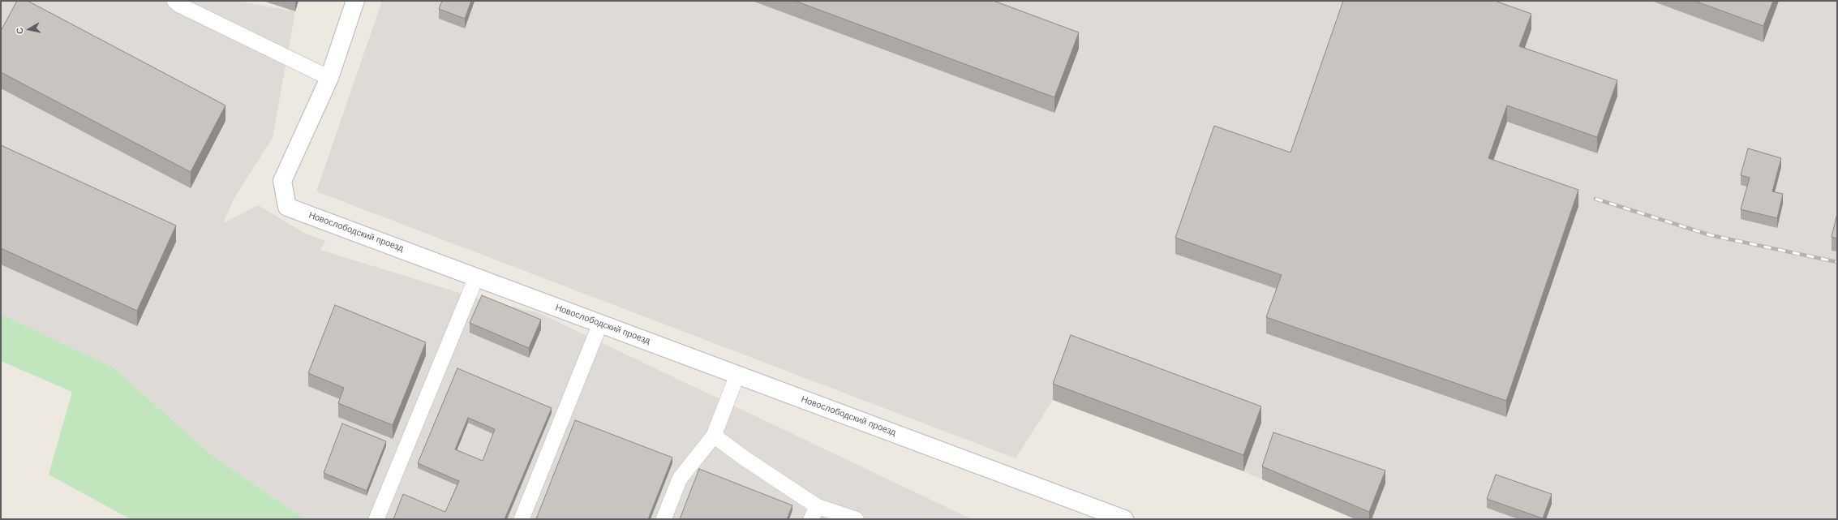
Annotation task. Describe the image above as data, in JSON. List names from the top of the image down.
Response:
{
  "streets": {
    "street": ["Новослободский проезд"]
  },
  "north": "left"
}
